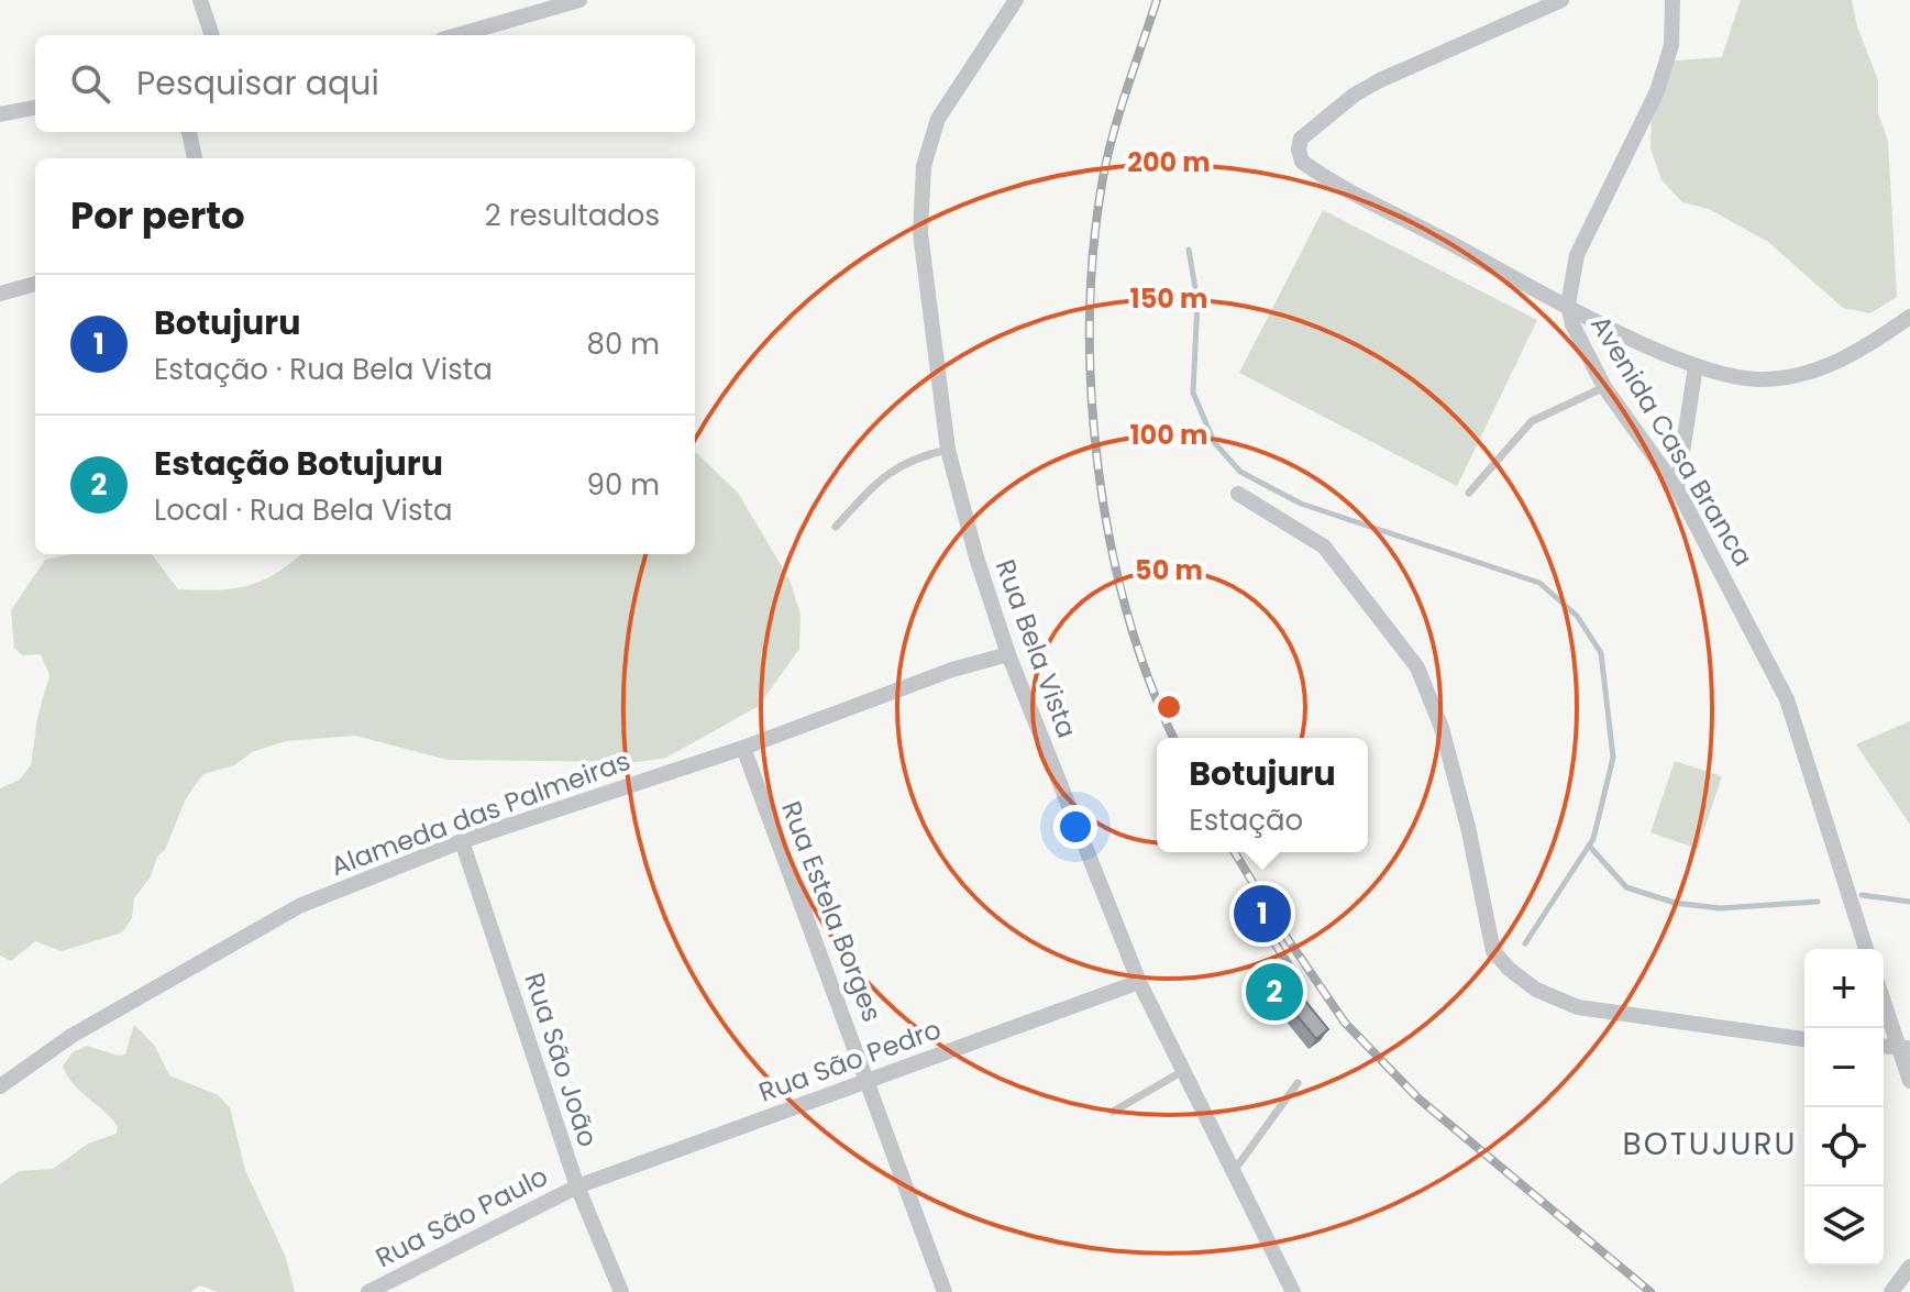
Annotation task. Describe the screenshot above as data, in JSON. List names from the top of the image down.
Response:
{
  "streets": {
    "street": [
      "Avenida Casa Branca",
      "Rua Bela Vista",
      "Alameda das Palmeiras",
      "Rua Estela Borges",
      "Rua São João",
      "Rua São Pedro",
      "Rua São Paulo"
    ]
  },
  "crossings": [
    ["Rua Bela Vista", "Alameda das Palmeiras"],
    ["Rua Bela Vista", "Rua São Pedro"],
    ["Alameda das Palmeiras", "Rua Estela Borges"],
    ["Alameda das Palmeiras", "Rua São João"],
    ["Rua Estela Borges", "Rua São Pedro"],
    ["Rua São João", "Rua São Pedro"],
    ["Rua São João", "Rua São Paulo"],
    ["Rua São Pedro", "Rua São Paulo"]
  ],
  "districts": ["BOTUJURU"],
  "page": {
    "search": "Pesquisar aqui",
    "heading": ["Por perto", "2 resultados"],
    "list": [
      {
        "mark": "1",
        "name": "Botujuru",
        "note": "Estação · Rua Bela Vista",
        "value": "80 m"
      },
      {
        "mark": "2",
        "name": "Estação Botujuru",
        "note": "Local · Rua Bela Vista",
        "value": "90 m"
      }
    ],
    "popup": ["Botujuru", "Estação"],
    "pins": ["1", "2"],
    "map_buttons": ["+", "−"]
  },
  "rings": [
    "200 m",
    "150 m",
    "100 m",
    "50 m"
  ]
}
